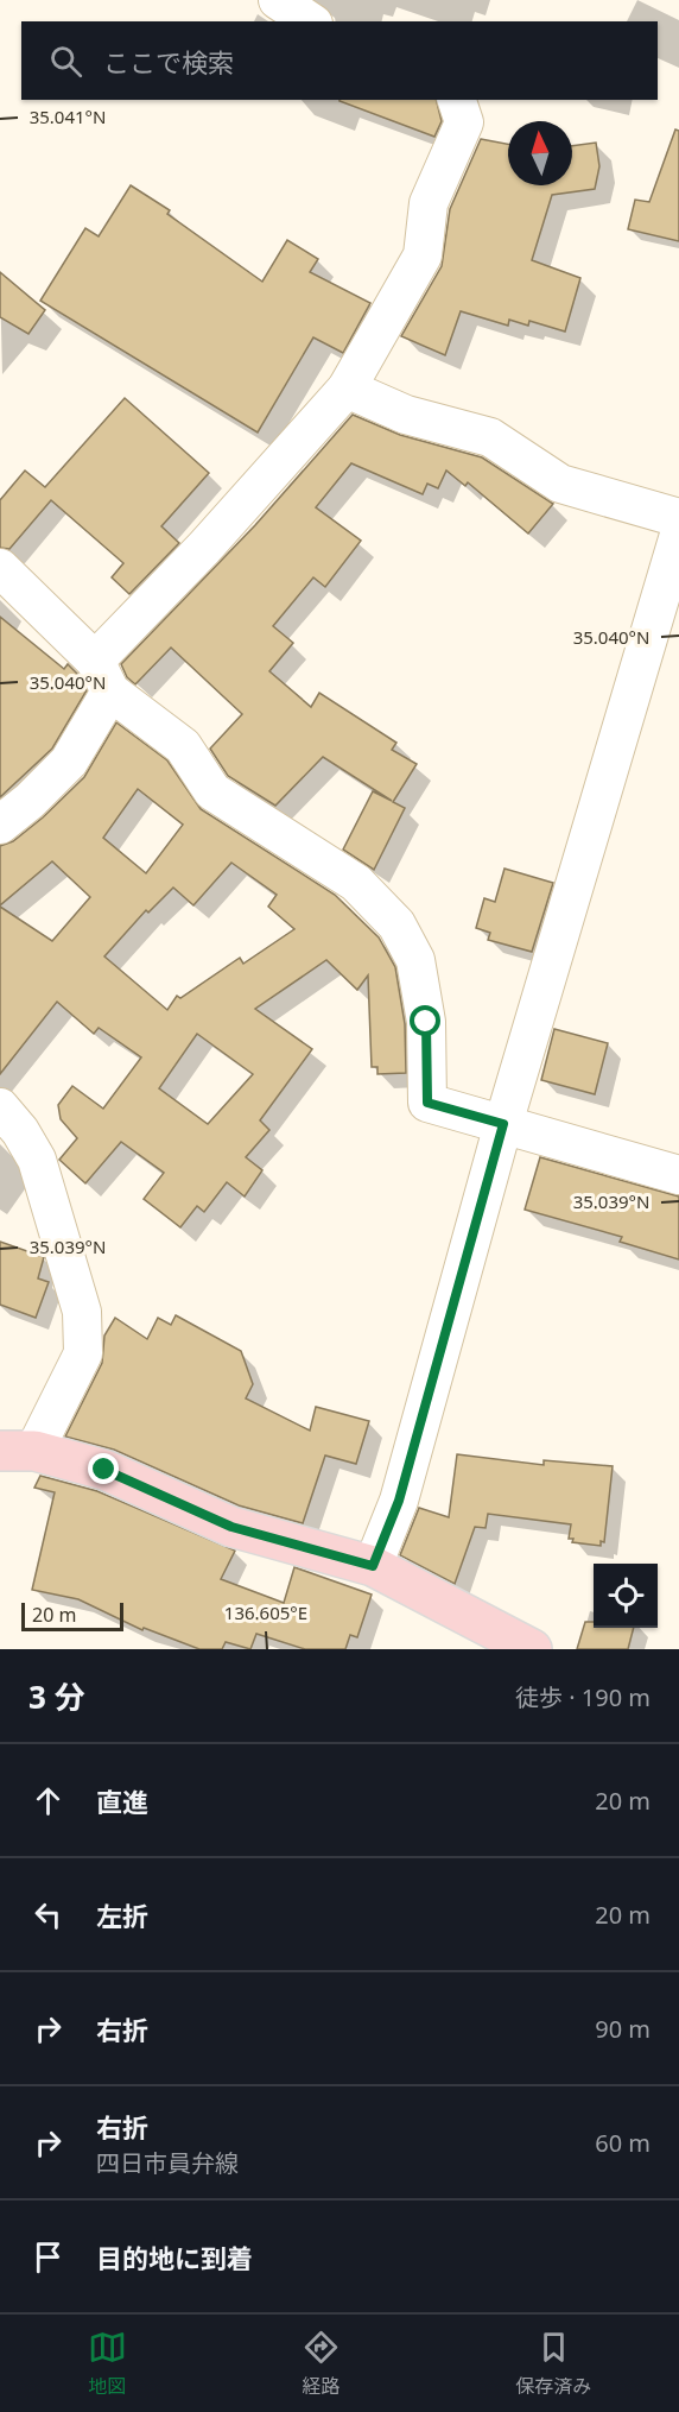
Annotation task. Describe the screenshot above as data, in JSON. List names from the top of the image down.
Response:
{
  "scale_bar": "20 m",
  "north": "top",
  "page": {
    "search": "ここで検索",
    "scale": "20 m",
    "heading": ["3 分", "徒歩 · 190 m"],
    "list": [
      ["直進", "20 m"],
      ["左折", "20 m"],
      ["右折", "90 m"],
      ["右折", "四日市員弁線", "60 m"],
      "目的地に到着"
    ],
    "nav": ["地図", "経路", "保存済み"]
  },
  "coordinates": [
    "35.041°N",
    "35.040°N",
    "35.039°N",
    "136.605°E"
  ]
}
